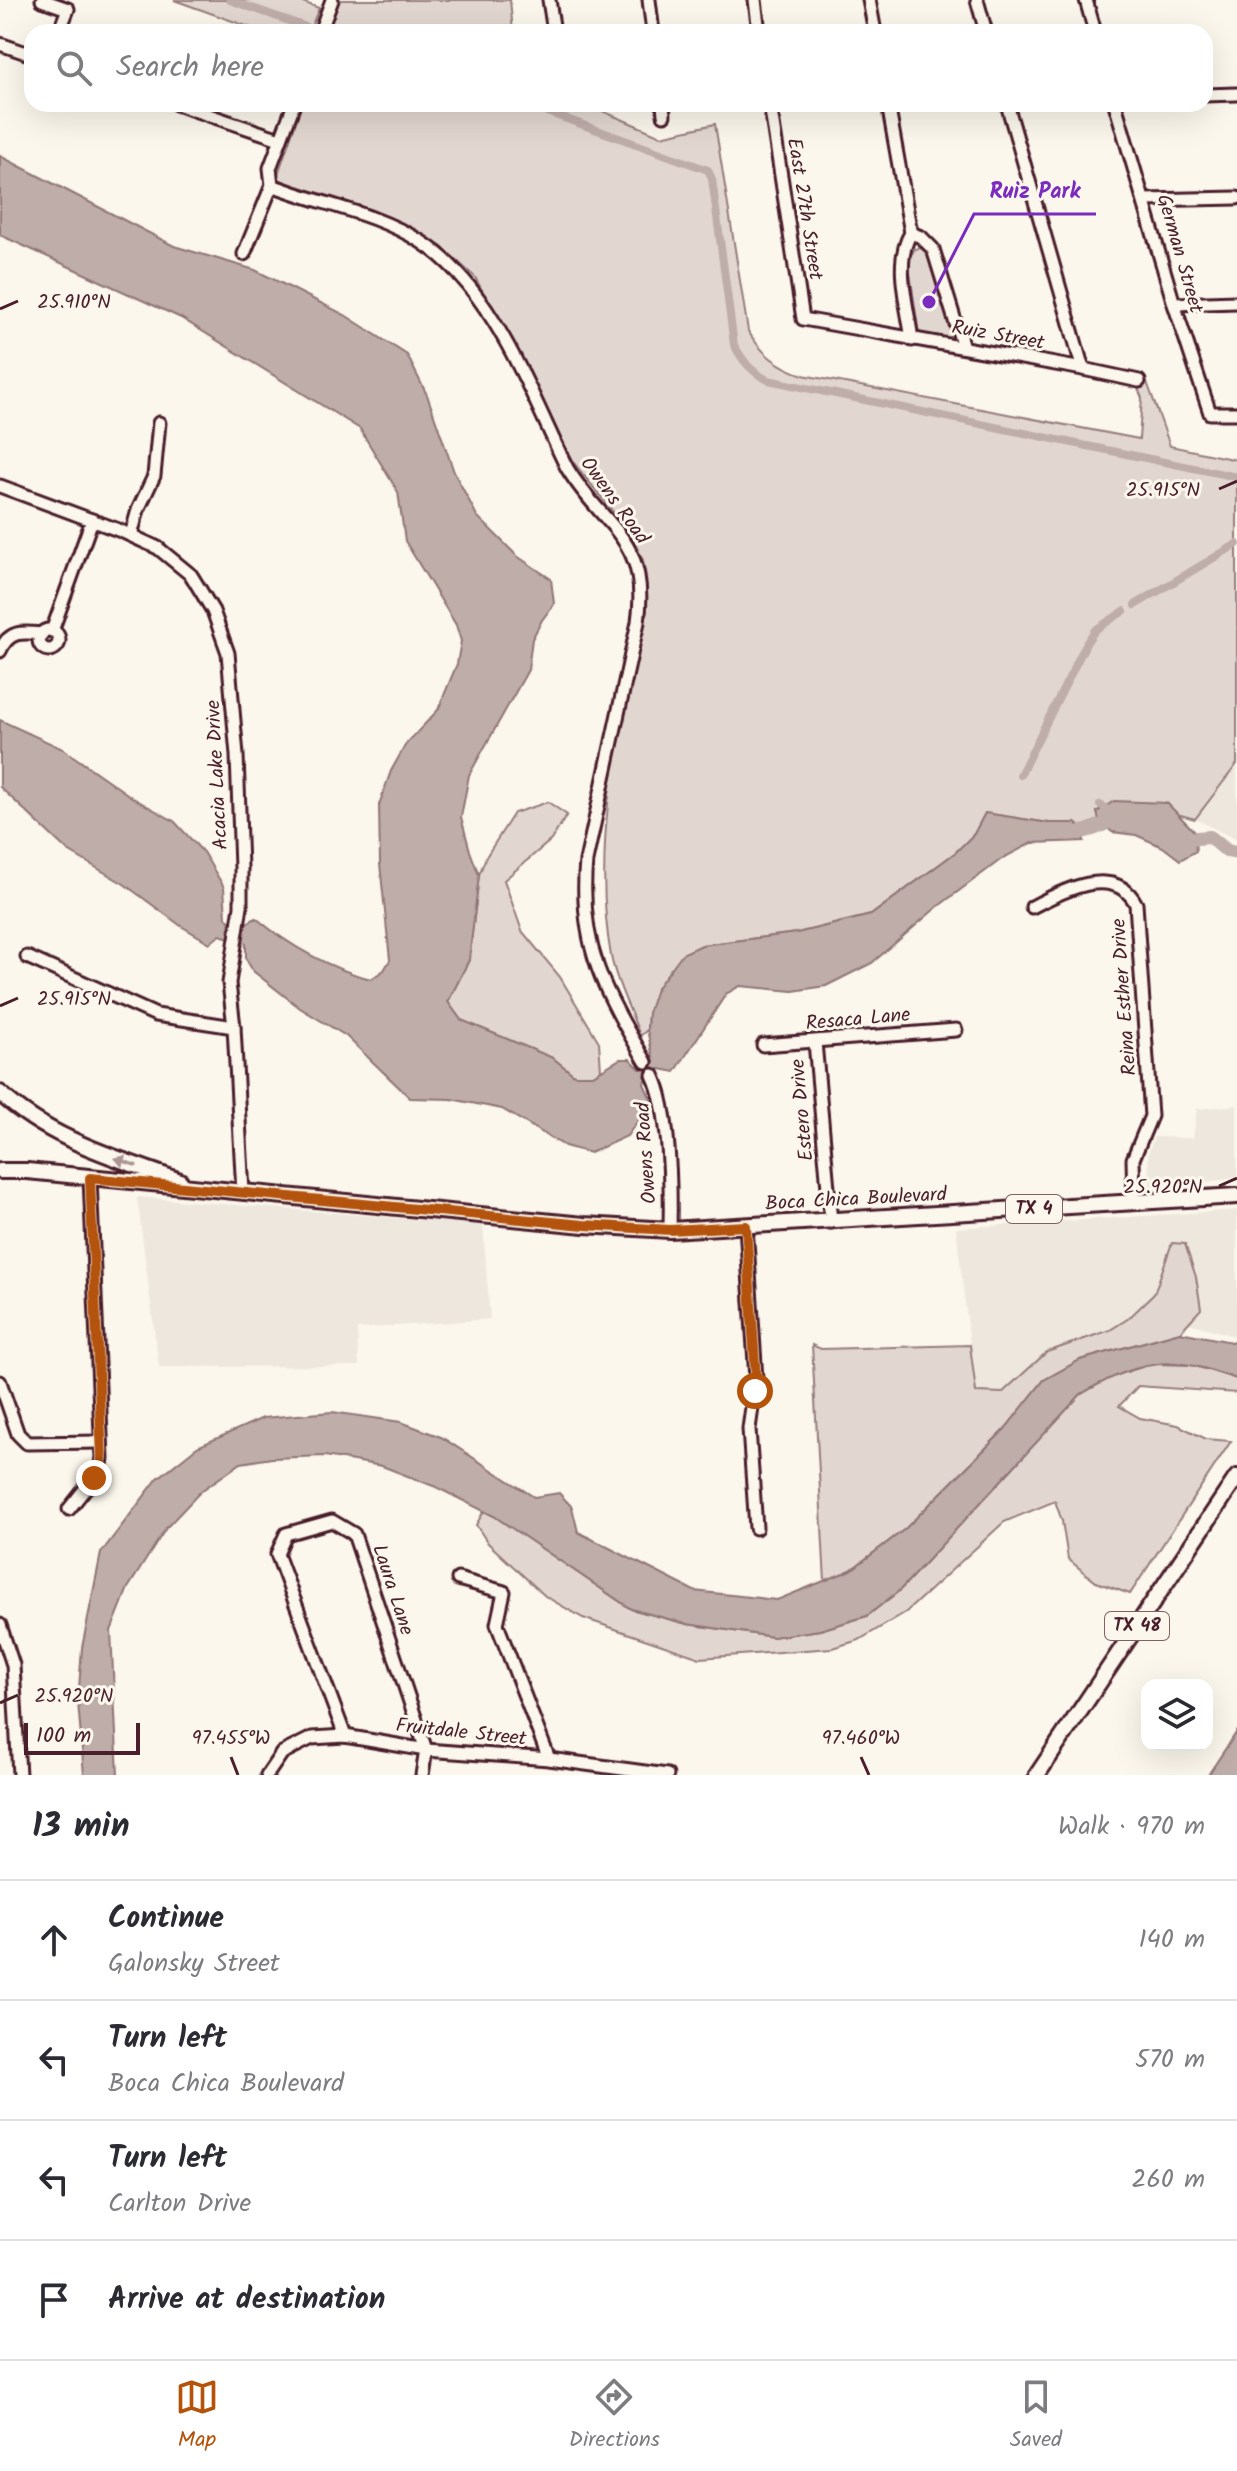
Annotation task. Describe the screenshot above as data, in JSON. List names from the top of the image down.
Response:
{
  "streets": {
    "main road": ["Boca Chica Boulevard", "TX 4", "TX 48"],
    "street": [
      "East 27th Street",
      "German Street",
      "Ruiz Street",
      "Owens Road",
      "Acacia Lake Drive",
      "Reina Esther Drive",
      "Resaca Lane",
      "Estero Drive",
      "Laura Lane",
      "Fruitdale Street"
    ]
  },
  "crossings": [
    ["East 27th Street", "Ruiz Street"],
    ["Owens Road", "Boca Chica Boulevard"],
    ["Acacia Lake Drive", "Boca Chica Boulevard"],
    ["Reina Esther Drive", "Boca Chica Boulevard"],
    ["Resaca Lane", "Estero Drive"],
    ["Estero Drive", "Boca Chica Boulevard"],
    ["Laura Lane", "Fruitdale Street"]
  ],
  "places": ["Ruiz Park"],
  "scale_bar": "100 m",
  "page": {
    "search": "Search here",
    "scale": "100 m",
    "heading": ["13 min", "Walk · 970 m"],
    "list": [
      ["Continue", "Galonsky Street", "140 m"],
      ["Turn left", "Boca Chica Boulevard", "570 m"],
      ["Turn left", "Carlton Drive", "260 m"],
      "Arrive at destination"
    ],
    "nav": ["Map", "Directions", "Saved"]
  },
  "coordinates": [
    "25.910°N",
    "25.915°N",
    "25.920°N",
    "97.455°W",
    "97.460°W"
  ]
}
